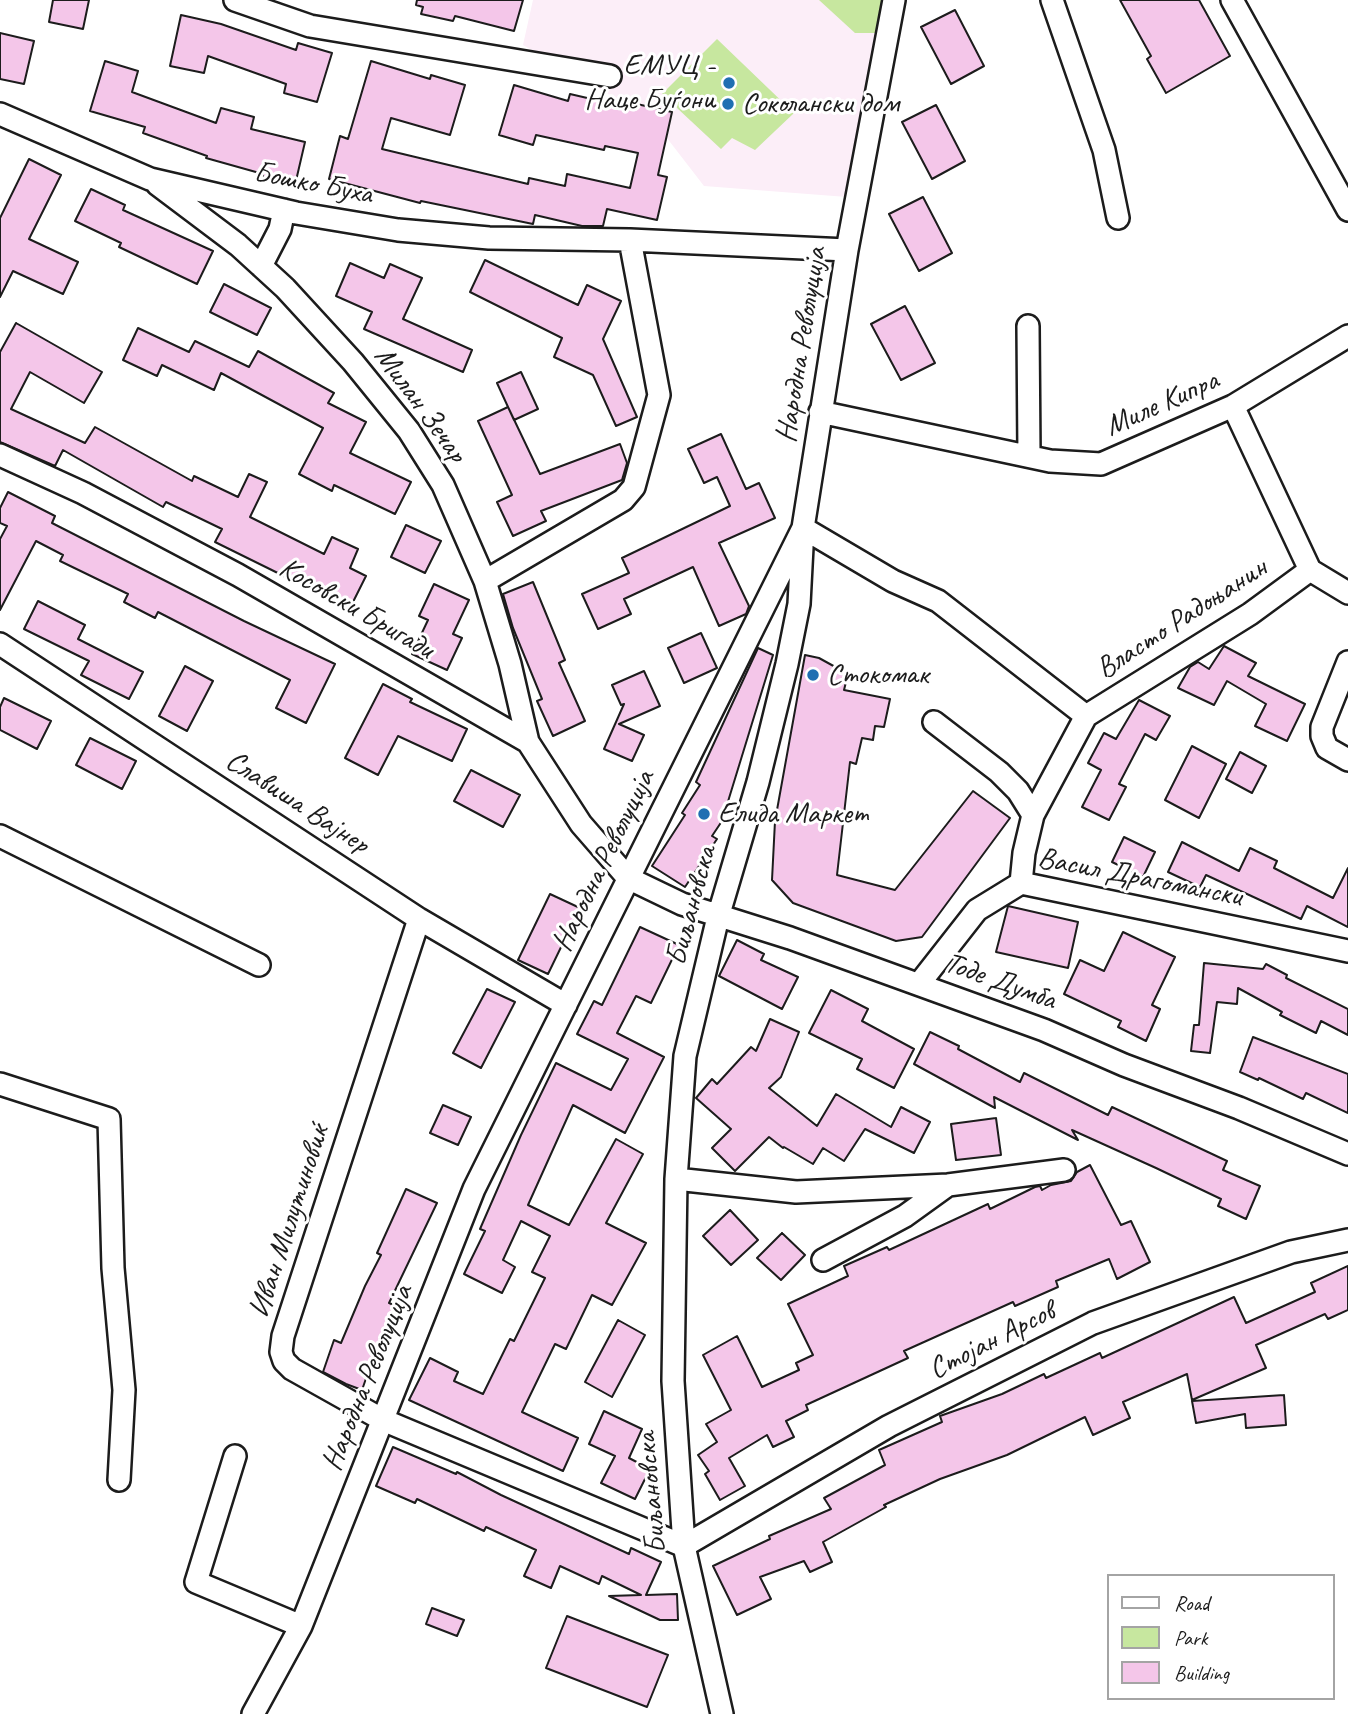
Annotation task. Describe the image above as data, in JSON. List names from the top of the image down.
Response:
{
  "streets": {
    "street": [
      "Бошко Буха",
      "Народна Револуција",
      "Миле Кипра",
      "Милан Зечар",
      "Косовски Бригади",
      "Власто Радоњанин",
      "Славиша Вајнер",
      "Васил Драгомански",
      "Биљановска",
      "Тоде Думба",
      "Иван Милутиновиќ",
      "Стојан Арсов"
    ]
  },
  "crossings": [
    ["Бошко Буха", "Народна Револуција"],
    ["Бошко Буха", "Милан Зечар"],
    ["Народна Револуција", "Миле Кипра"],
    ["Народна Револуција", "Косовски Бригади"],
    ["Народна Револуција", "Власто Радоњанин"],
    ["Народна Револуција", "Славиша Вајнер"],
    ["Народна Револуција", "Биљановска"],
    ["Народна Револуција", "Тоде Думба"],
    ["Народна Револуција", "Иван Милутиновиќ"],
    ["Милан Зечар", "Косовски Бригади"],
    ["Косовски Бригади", "Тоде Думба"],
    ["Власто Радоњанин", "Васил Драгомански"],
    ["Власто Радоњанин", "Биљановска"],
    ["Славиша Вајнер", "Иван Милутиновиќ"],
    ["Васил Драгомански", "Тоде Думба"],
    ["Биљановска", "Тоде Думба"],
    ["Биљановска", "Иван Милутиновиќ"],
    ["Биљановска", "Стојан Арсов"],
    ["Иван Милутиновиќ", "Стојан Арсов"]
  ],
  "places": [
    "ЕМУЦ - Наце Буѓони",
    "Соколански дом",
    "Стокомак",
    "Елида Маркет"
  ],
  "legend": ["Road", "Park", "Building"]
}
